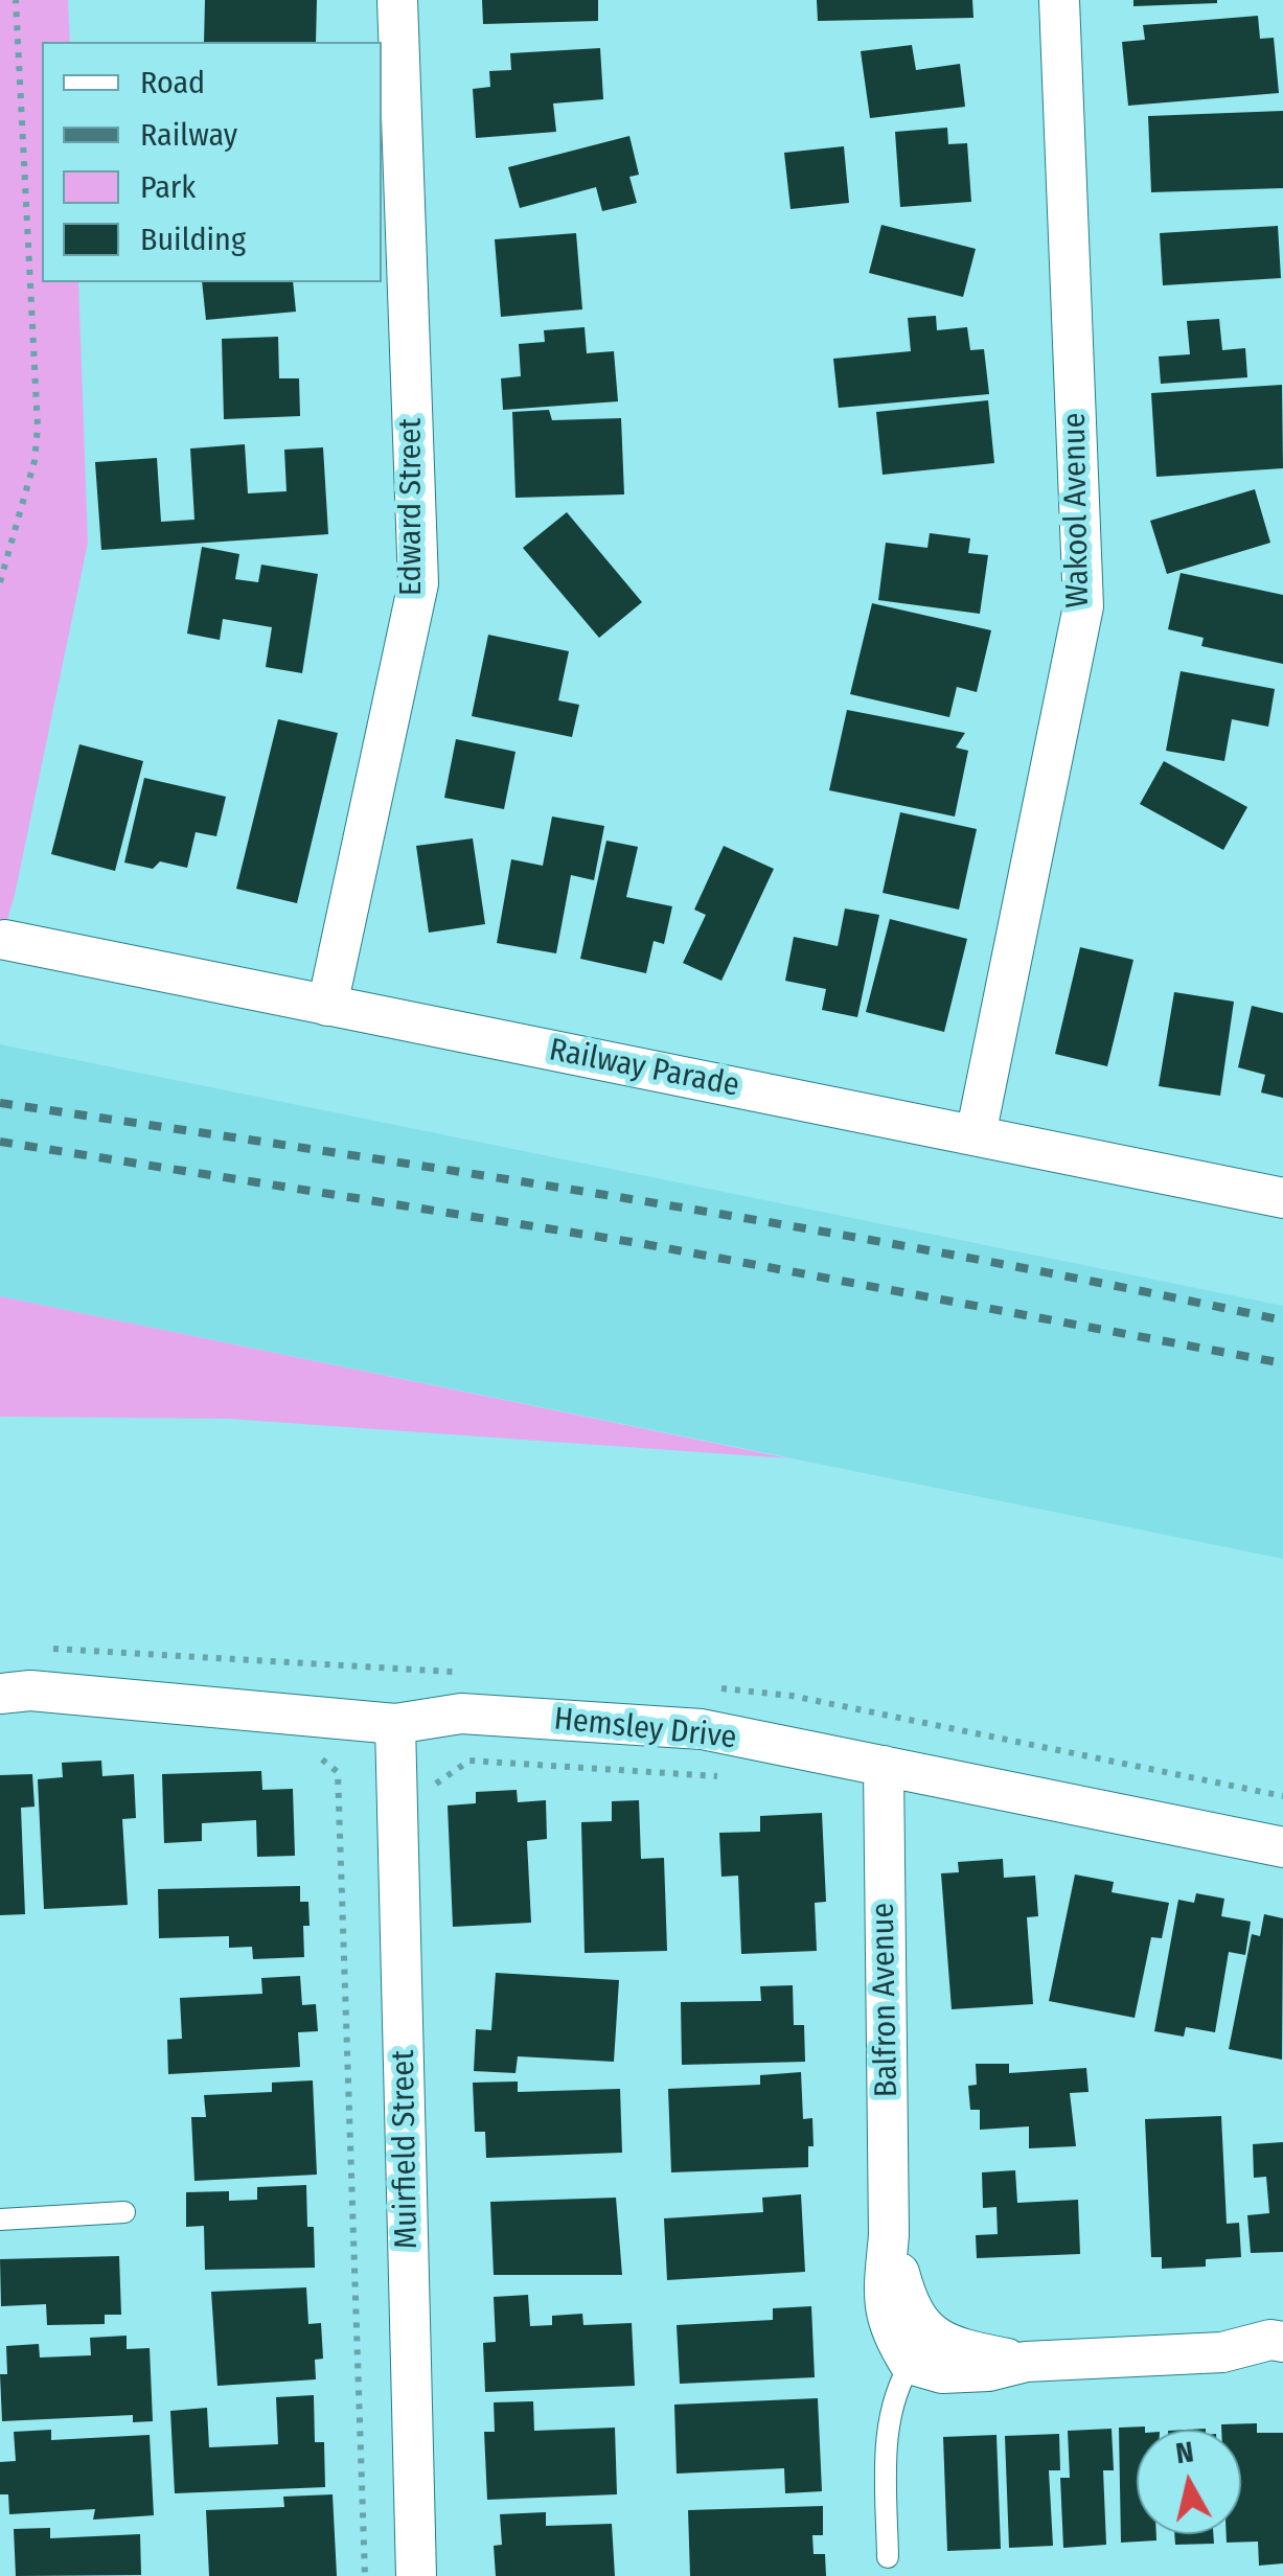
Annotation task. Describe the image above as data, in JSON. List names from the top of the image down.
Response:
{
  "streets": {
    "street": [
      "Edward Street",
      "Wakool Avenue",
      "Railway Parade",
      "Hemsley Drive",
      "Balfron Avenue",
      "Muirfield Street"
    ]
  },
  "crossings": [
    ["Edward Street", "Railway Parade"],
    ["Wakool Avenue", "Railway Parade"],
    ["Hemsley Drive", "Balfron Avenue"],
    ["Hemsley Drive", "Muirfield Street"]
  ],
  "legend": [
    "Road",
    "Railway",
    "Park",
    "Building"
  ],
  "north": "top"
}
